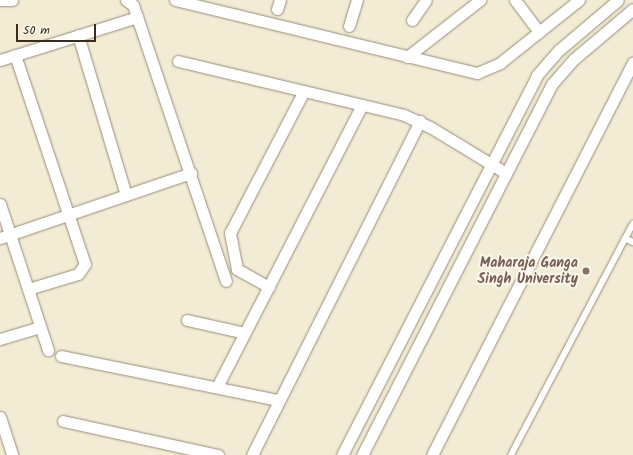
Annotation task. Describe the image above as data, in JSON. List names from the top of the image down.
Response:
{
  "places": ["Maharaja Ganga Singh University"],
  "scale_bar": "50 m"
}
